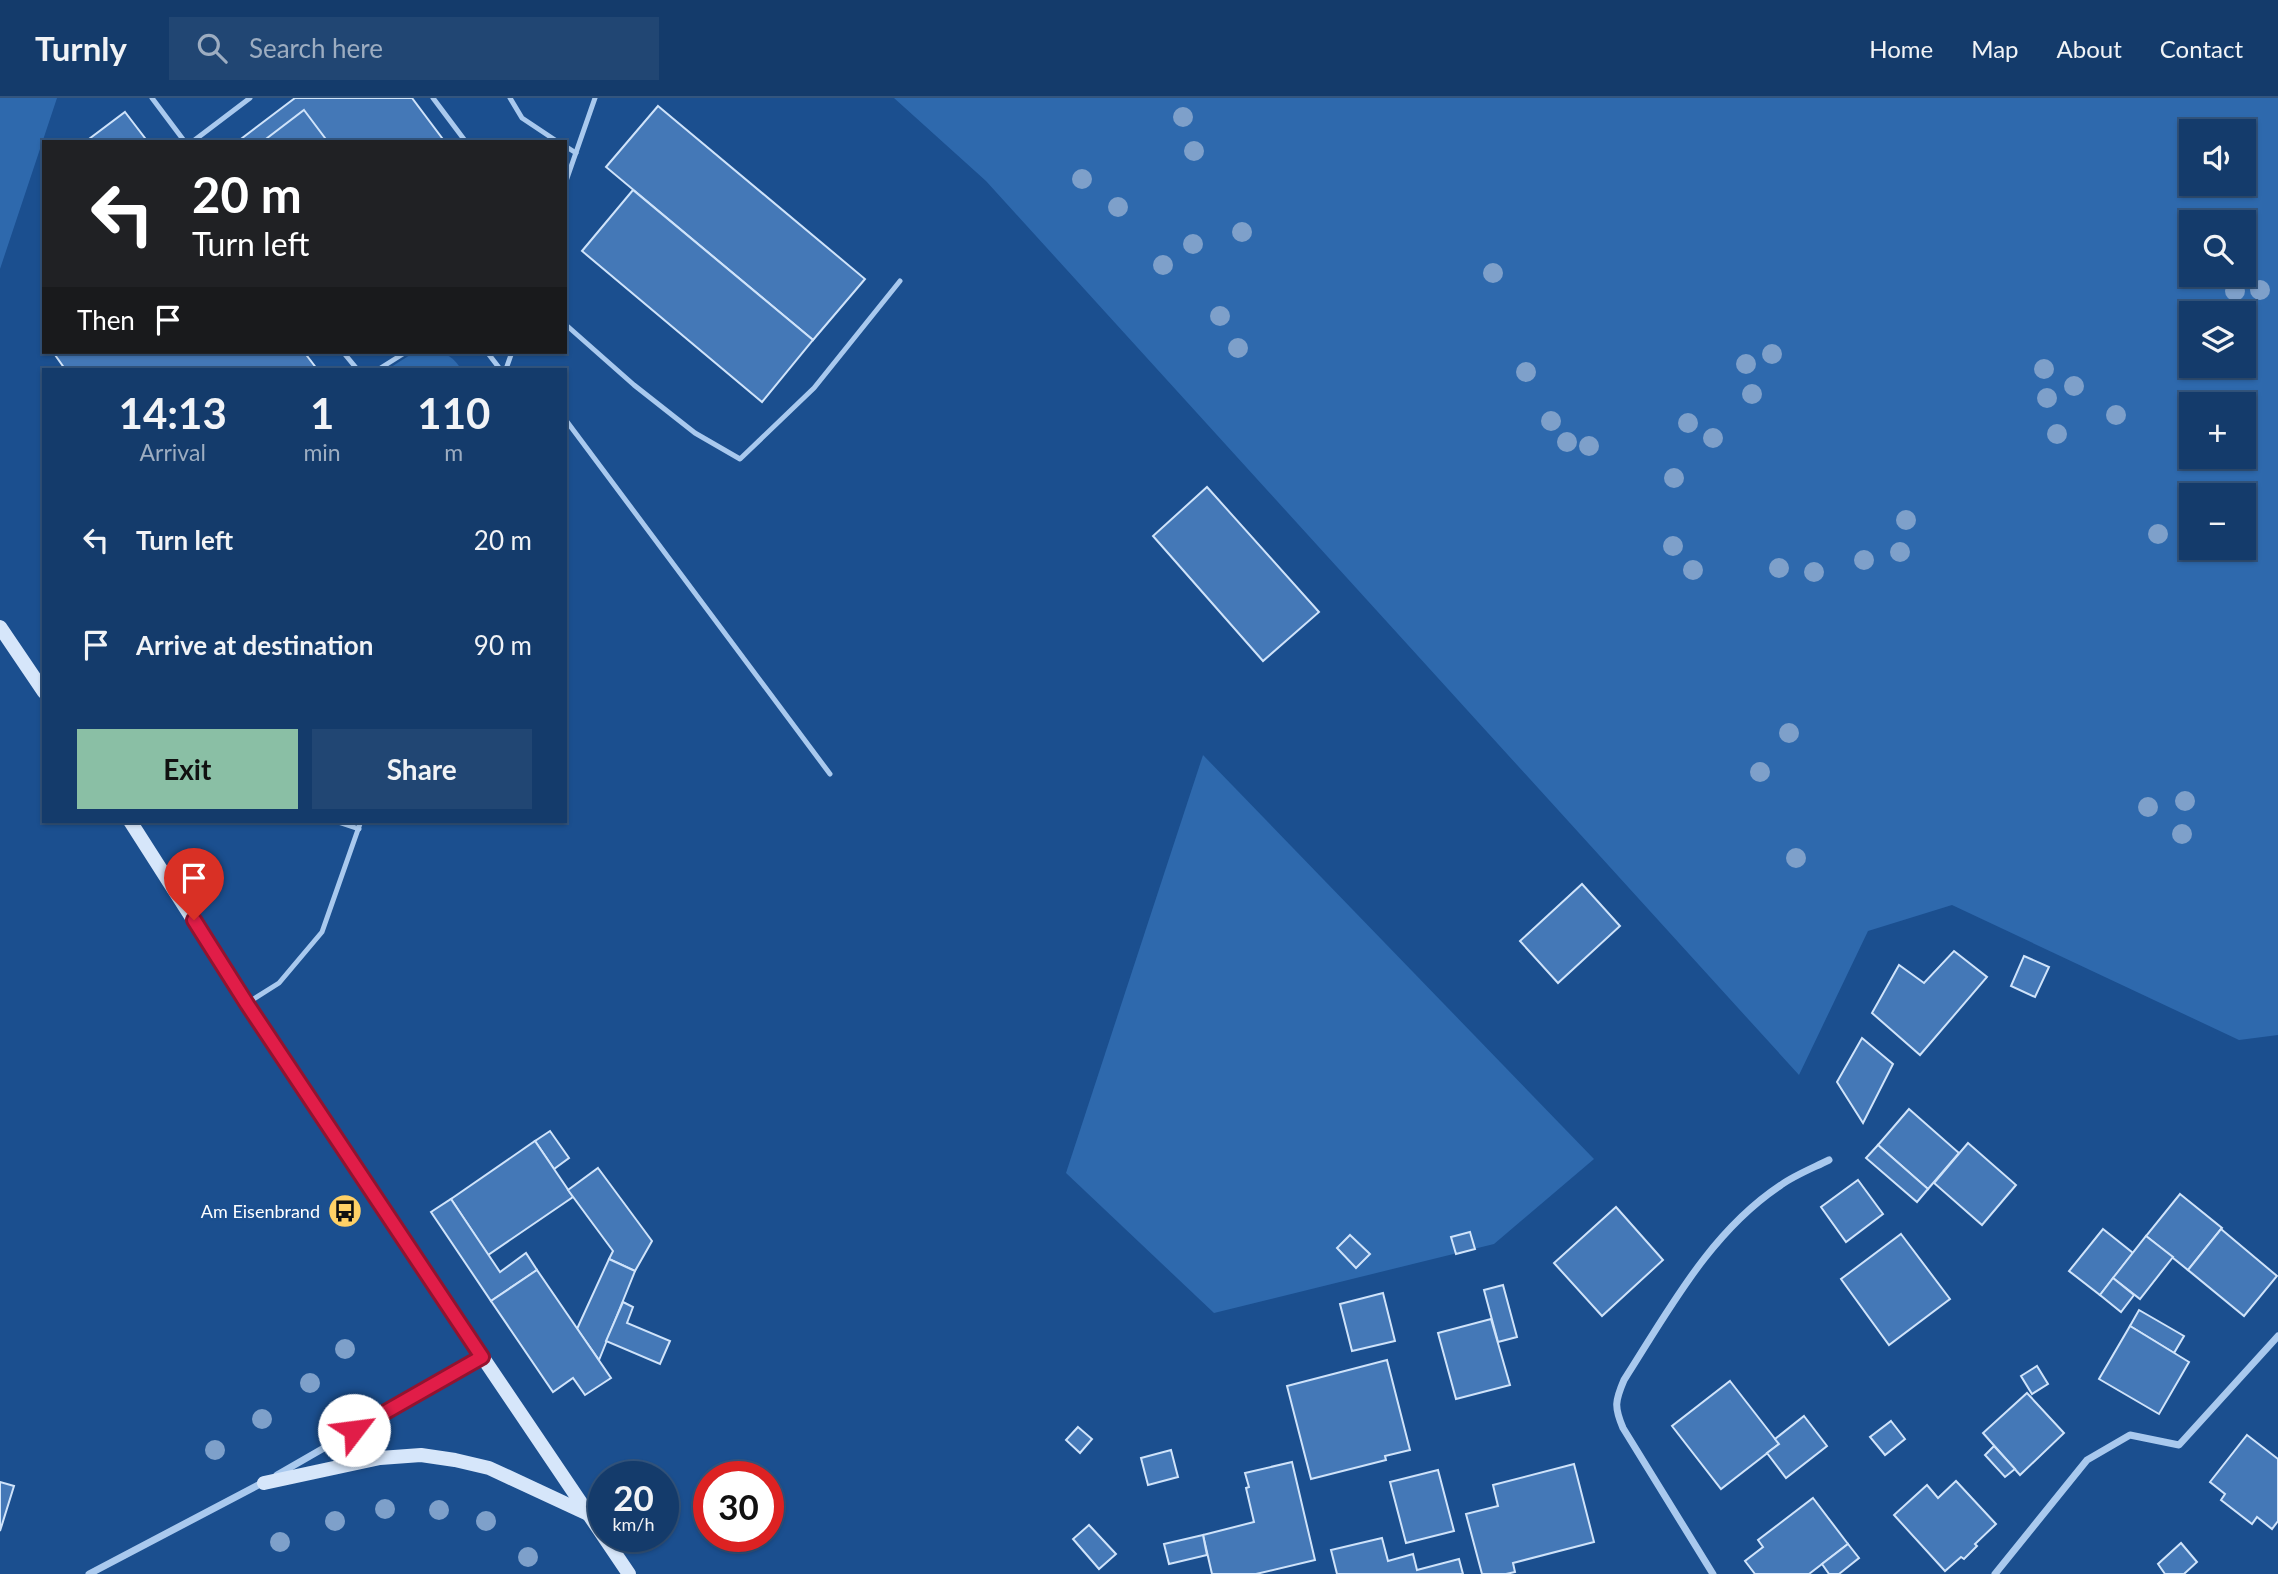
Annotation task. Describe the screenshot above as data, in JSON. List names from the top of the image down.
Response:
{
  "places": {
    "bus stop": ["Am Eisenbrand"]
  },
  "page": {
    "header": "Turnly",
    "search": "Search here",
    "nav": [
      "Home",
      "Map",
      "About",
      "Contact"
    ],
    "map_buttons": ["+", "−"],
    "turn": ["20 m", "Turn left"],
    "then": "Then",
    "eta": [
      "14:13",
      "Arrival",
      "1",
      "min",
      "110",
      "m"
    ],
    "list": [
      {
        "name": "Turn left",
        "value": "20 m"
      },
      {
        "name": "Arrive at destination",
        "value": "90 m"
      }
    ],
    "buttons": ["Exit", "Share"],
    "speed": "20 km/h",
    "limit": "30"
  }
}
